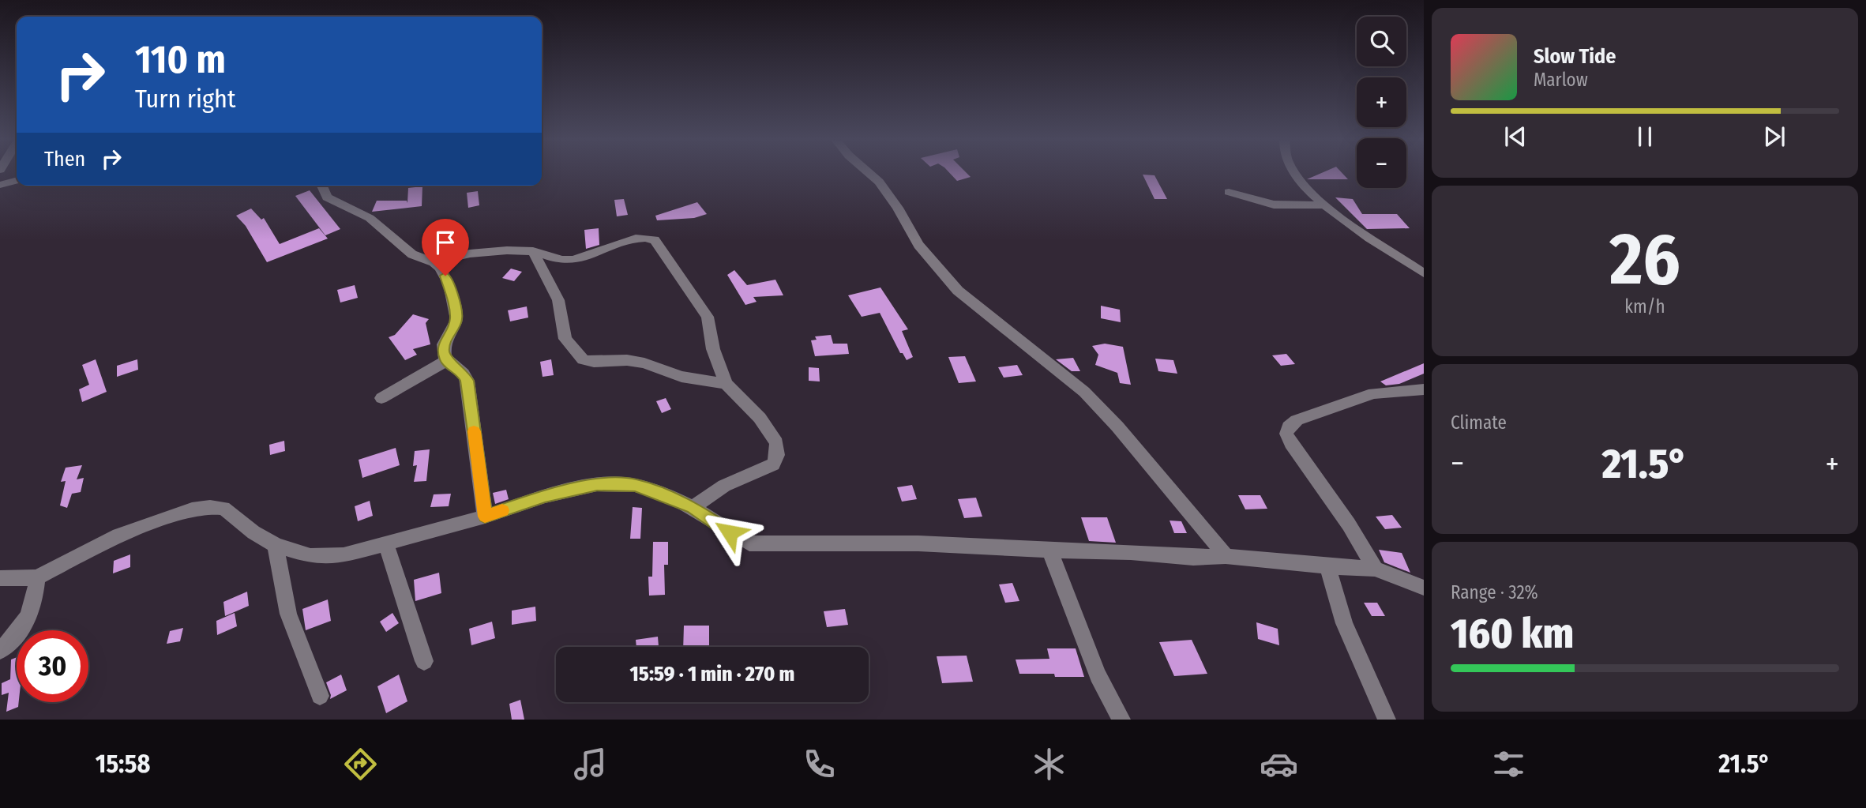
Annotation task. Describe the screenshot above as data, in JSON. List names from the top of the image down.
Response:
{
  "page": {
    "map_buttons": ["+", "−"],
    "turn": ["110 m", "Turn right"],
    "song": ["Slow Tide", "Marlow"],
    "then": "Then",
    "tile": [
      ["26", "km/h"],
      "Climate",
      ["Range · 32%", "160 km"]
    ],
    "heat": ["−", "21.5°", "+"],
    "limit": "30",
    "trip": "15:59 · 1 min · 270 m",
    "tabs": ["15:58", "21.5°"]
  }
}
